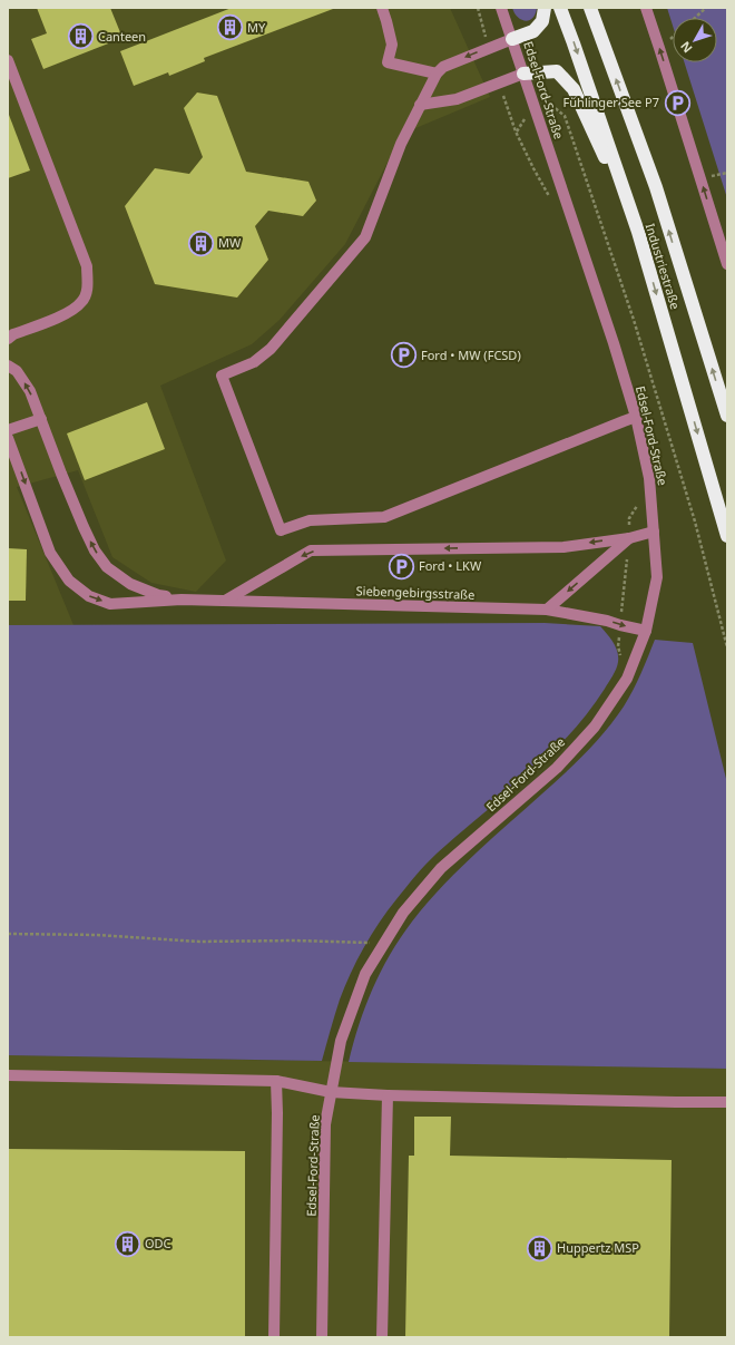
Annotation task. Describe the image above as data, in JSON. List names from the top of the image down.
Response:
{
  "streets": {
    "highway": ["Industriestraße"],
    "street": ["Edsel-Ford-Straße", "Siebengebirgsstraße"]
  },
  "crossings": [
    ["Edsel-Ford-Straße", "Siebengebirgsstraße"]
  ],
  "places": {
    "building": [
      "MY",
      "Canteen",
      "MW",
      "ODC",
      "Huppertz MSP"
    ],
    "parking": ["Fühlinger See P7", "Ford • MW (FCSD)", "Ford • LKW"]
  },
  "north": "bottom left"
}
